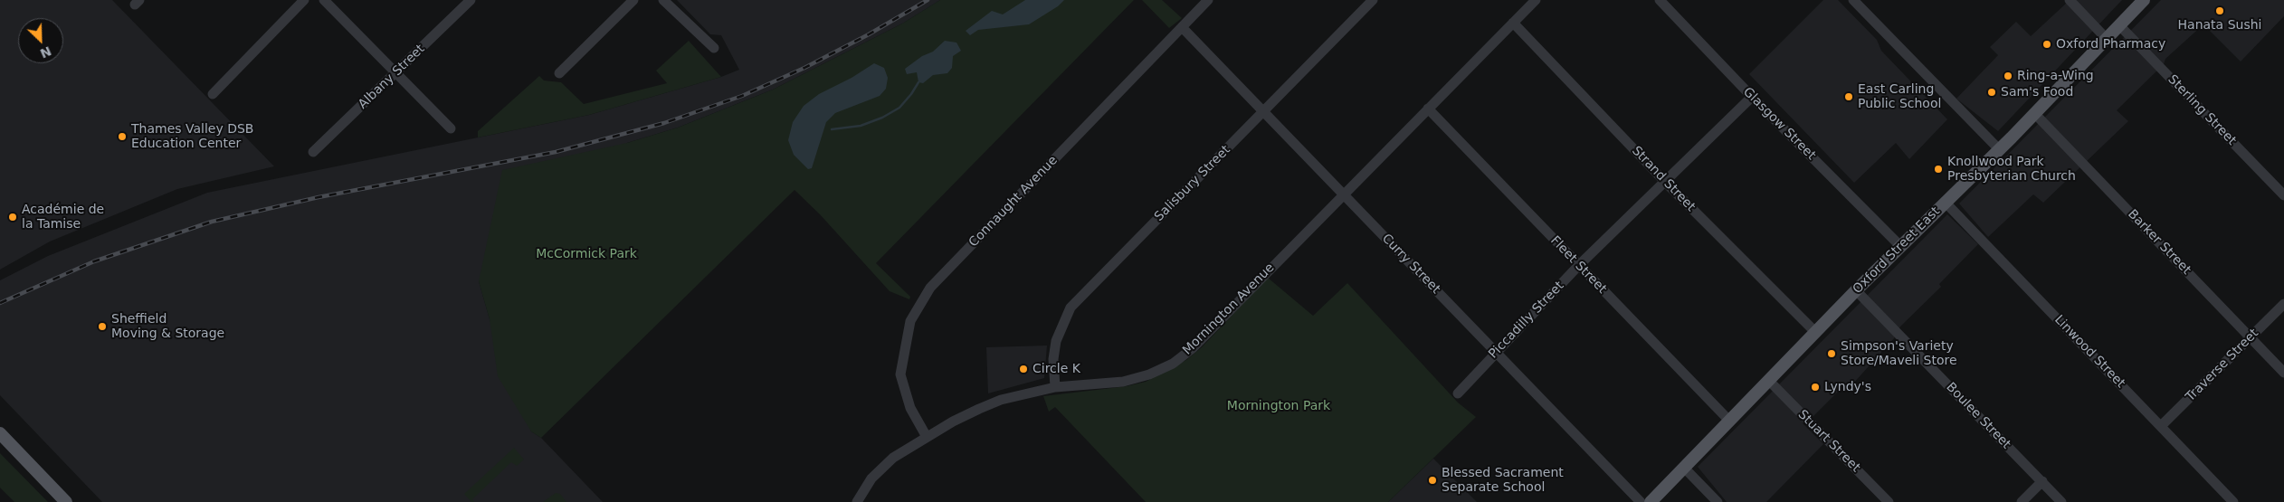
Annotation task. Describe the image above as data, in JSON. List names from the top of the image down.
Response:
{
  "streets": {
    "main road": ["Oxford Street East"],
    "street": [
      "Albany Street",
      "Sterling Street",
      "Glasgow Street",
      "Strand Street",
      "Salisbury Street",
      "Connaught Avenue",
      "Barker Street",
      "Curry Street",
      "Fleet Street",
      "Mornington Avenue",
      "Piccadilly Street",
      "Linwood Street",
      "Traverse Street",
      "Boulee Street",
      "Stuart Street"
    ]
  },
  "crossings": [
    ["Sterling Street", "Oxford Street East"],
    ["Glasgow Street", "Oxford Street East"],
    ["Glasgow Street", "Piccadilly Street"],
    ["Strand Street", "Oxford Street East"],
    ["Strand Street", "Mornington Avenue"],
    ["Strand Street", "Piccadilly Street"],
    ["Salisbury Street", "Curry Street"],
    ["Salisbury Street", "Mornington Avenue"],
    ["Connaught Avenue", "Curry Street"],
    ["Connaught Avenue", "Mornington Avenue"],
    ["Barker Street", "Oxford Street East"],
    ["Barker Street", "Traverse Street"],
    ["Oxford Street East", "Fleet Street"],
    ["Oxford Street East", "Linwood Street"],
    ["Oxford Street East", "Boulee Street"],
    ["Oxford Street East", "Stuart Street"],
    ["Curry Street", "Mornington Avenue"],
    ["Curry Street", "Piccadilly Street"],
    ["Fleet Street", "Mornington Avenue"],
    ["Fleet Street", "Piccadilly Street"],
    ["Linwood Street", "Traverse Street"]
  ],
  "parks": ["McCormick Park", "Mornington Park"],
  "places": [
    "Hanata Sushi",
    "Oxford Pharmacy",
    "Ring-a-Wing",
    "Sam's Food",
    "East Carling Public School",
    "Thames Valley DSB Education Center",
    "Knollwood Park Presbyterian Church",
    "Académie de la Tamise",
    "Sheffield Moving & Storage",
    "Simpson's Variety Store/Maveli Store",
    "Circle K",
    "Lyndy's",
    "Blessed Sacrament Separate School"
  ],
  "north": "bottom right"
}
